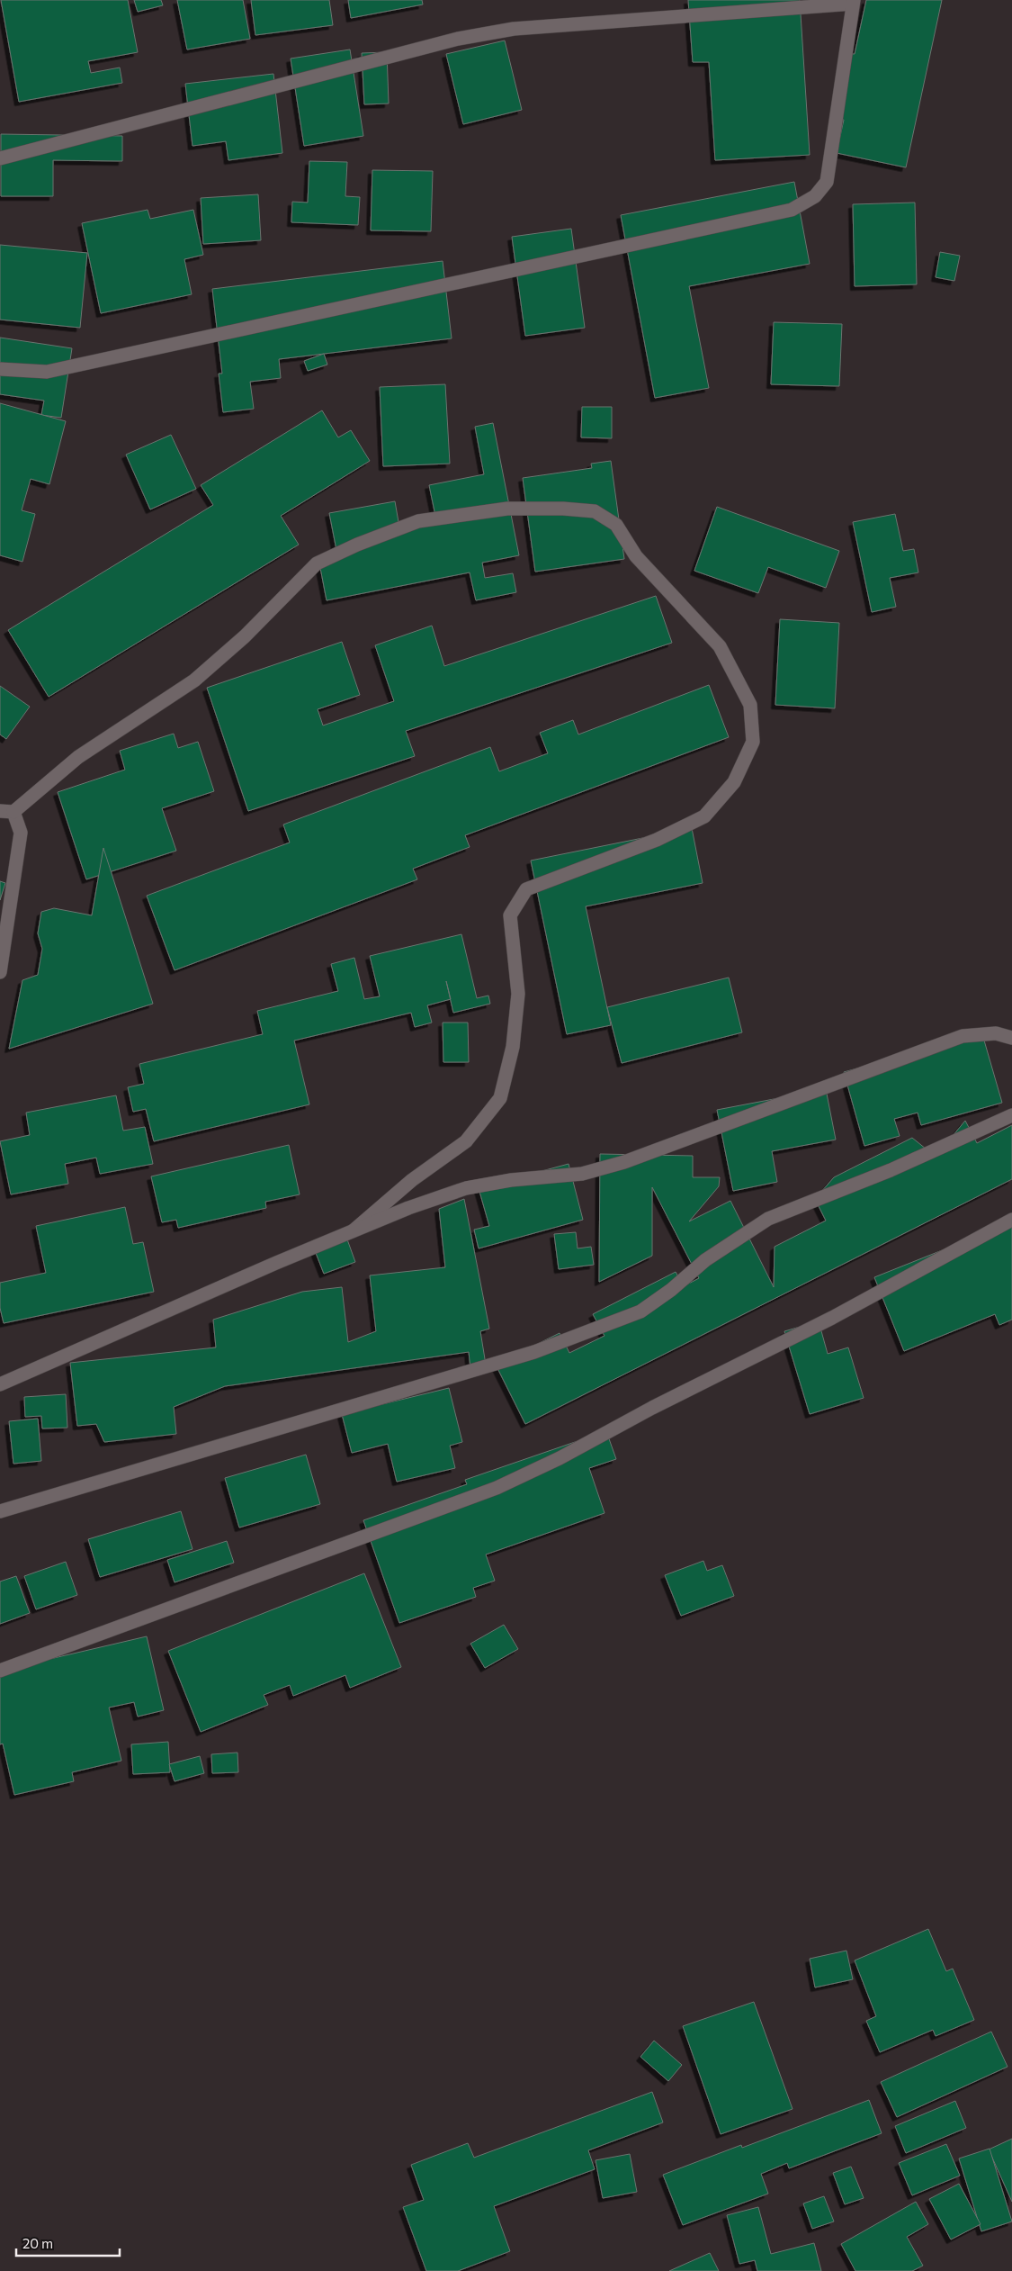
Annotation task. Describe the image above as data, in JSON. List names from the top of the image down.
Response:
{
  "scale_bar": "20 m"
}
